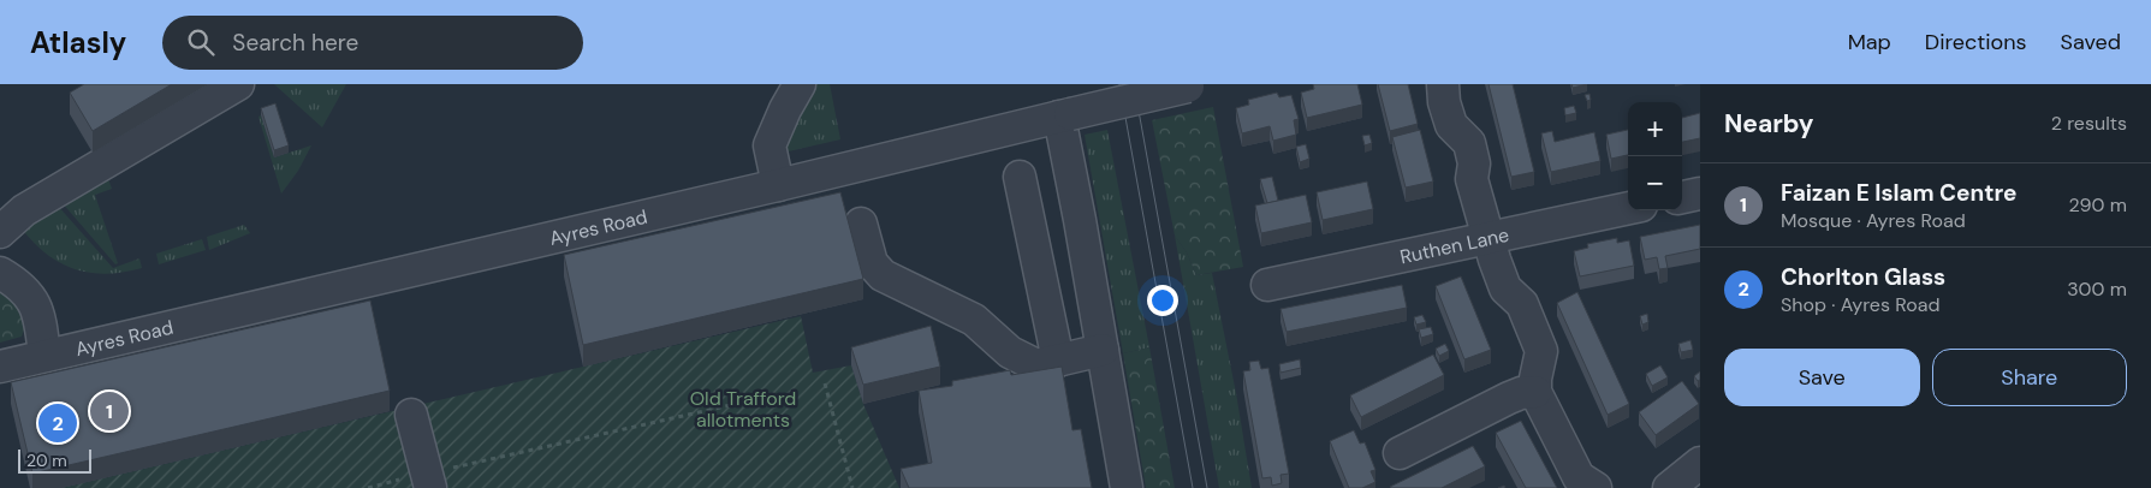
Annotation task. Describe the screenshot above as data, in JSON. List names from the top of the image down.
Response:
{
  "streets": {
    "street": ["Ayres Road", "Ruthen Lane"]
  },
  "parks": ["Old Trafford allotments"],
  "scale_bar": "20 m",
  "page": {
    "header": "Atlasly",
    "search": "Search here",
    "nav": ["Map", "Directions", "Saved"],
    "heading": ["Nearby", "2 results"],
    "map_buttons": ["+", "−"],
    "list": [
      {
        "mark": "1",
        "name": "Faizan E Islam Centre",
        "note": "Mosque · Ayres Road",
        "value": "290 m"
      },
      {
        "mark": "2",
        "name": "Chorlton Glass",
        "note": "Shop · Ayres Road",
        "value": "300 m"
      }
    ],
    "buttons": ["Save", "Share"],
    "pins": ["1", "2"],
    "scale": "20 m"
  }
}
